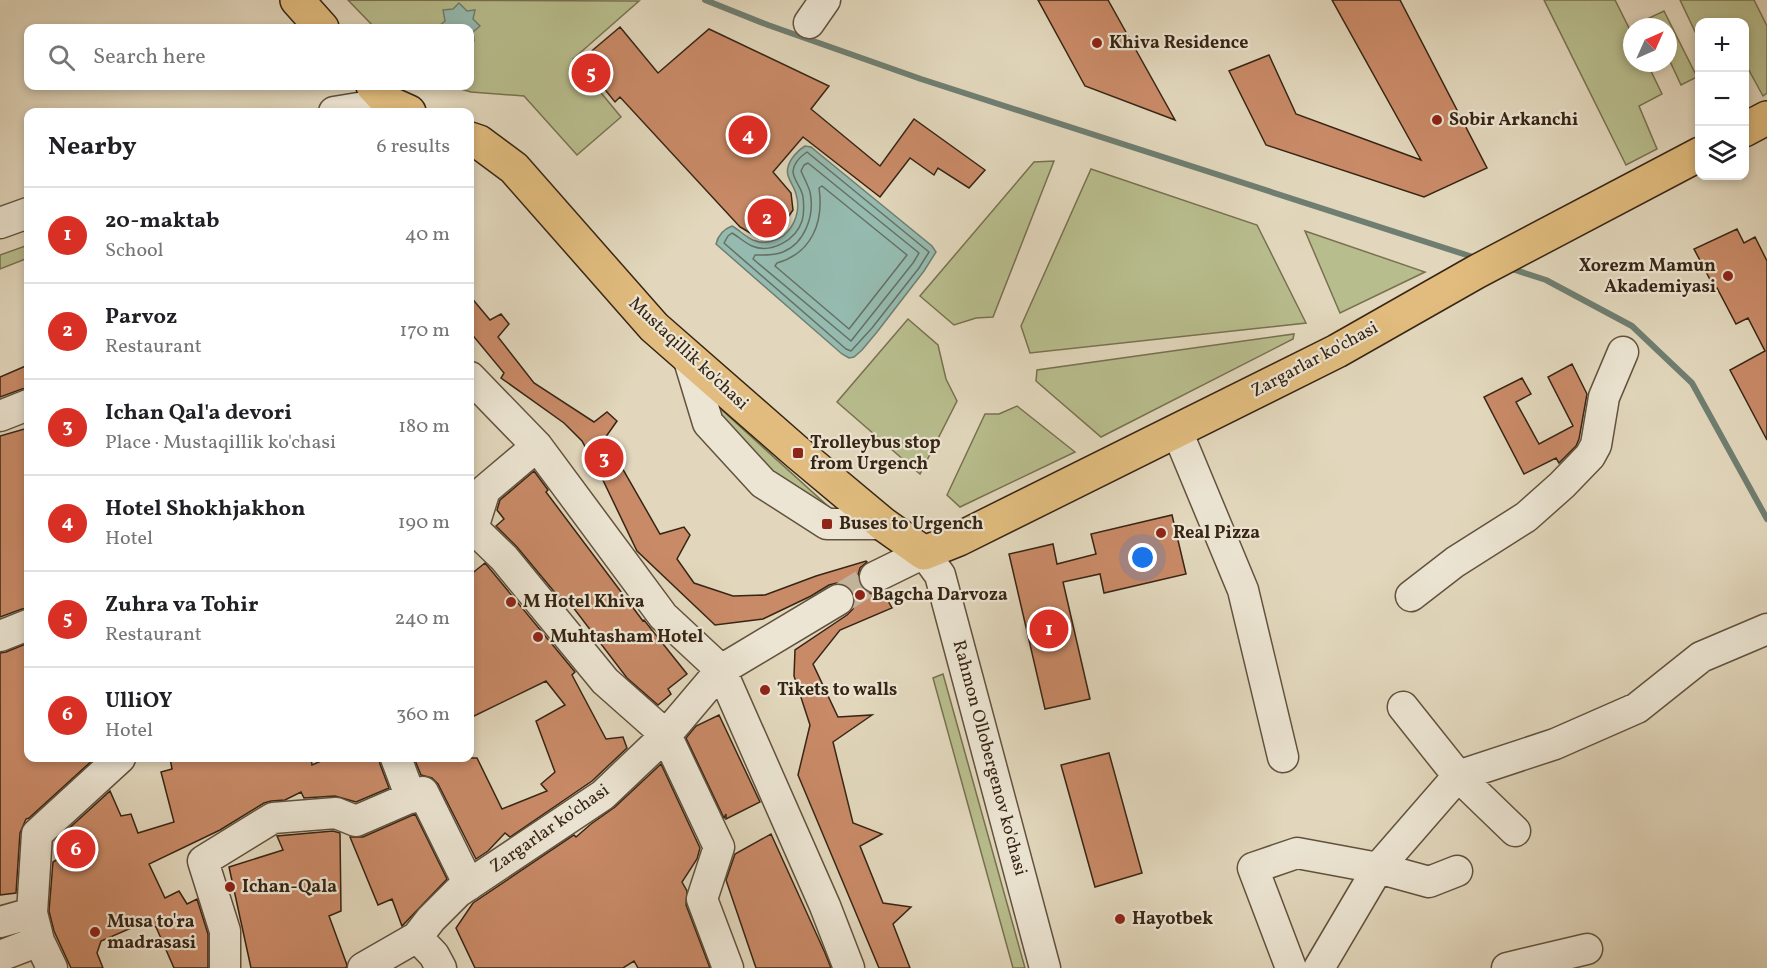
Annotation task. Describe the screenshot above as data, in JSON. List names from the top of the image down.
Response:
{
  "streets": {
    "main road": ["Mustaqillik ko'chasi", "Zargarlar ko'chasi"],
    "street": ["Rahmon Ollobergenov ko'chasi"]
  },
  "crossings": [
    ["Mustaqillik ko'chasi", "Zargarlar ko'chasi"],
    ["Mustaqillik ko'chasi", "Rahmon Ollobergenov ko'chasi"],
    ["Zargarlar ko'chasi", "Rahmon Ollobergenov ko'chasi"]
  ],
  "places": {
    "other": [
      "Khiva Residence",
      "Sobir Arkanchi",
      "Xorezm Mamun Akademiyasi",
      "Real Pizza",
      "Bagcha Darvoza",
      "M Hotel Khiva",
      "Muhtasham Hotel",
      "Tikets to walls",
      "Ichan-Qala",
      "Hayotbek",
      "Musa to'ra madrasasi"
    ],
    "transit": ["Trolleybus stop from Urgench", "Buses to Urgench"]
  },
  "north": "top right",
  "page": {
    "map_buttons": ["+", "−"],
    "search": "Search here",
    "pins": [
      "5",
      "4",
      "2",
      "3",
      "1",
      "6"
    ],
    "heading": ["Nearby", "6 results"],
    "list": [
      {
        "mark": "1",
        "name": "20-maktab",
        "note": "School",
        "value": "40 m"
      },
      {
        "mark": "2",
        "name": "Parvoz",
        "note": "Restaurant",
        "value": "170 m"
      },
      {
        "mark": "3",
        "name": "Ichan Qal'a devori",
        "note": "Place · Mustaqillik ko'chasi",
        "value": "180 m"
      },
      {
        "mark": "4",
        "name": "Hotel Shokhjakhon",
        "note": "Hotel",
        "value": "190 m"
      },
      {
        "mark": "5",
        "name": "Zuhra va Tohir",
        "note": "Restaurant",
        "value": "240 m"
      },
      {
        "mark": "6",
        "name": "UlliOY",
        "note": "Hotel",
        "value": "360 m"
      }
    ]
  }
}
